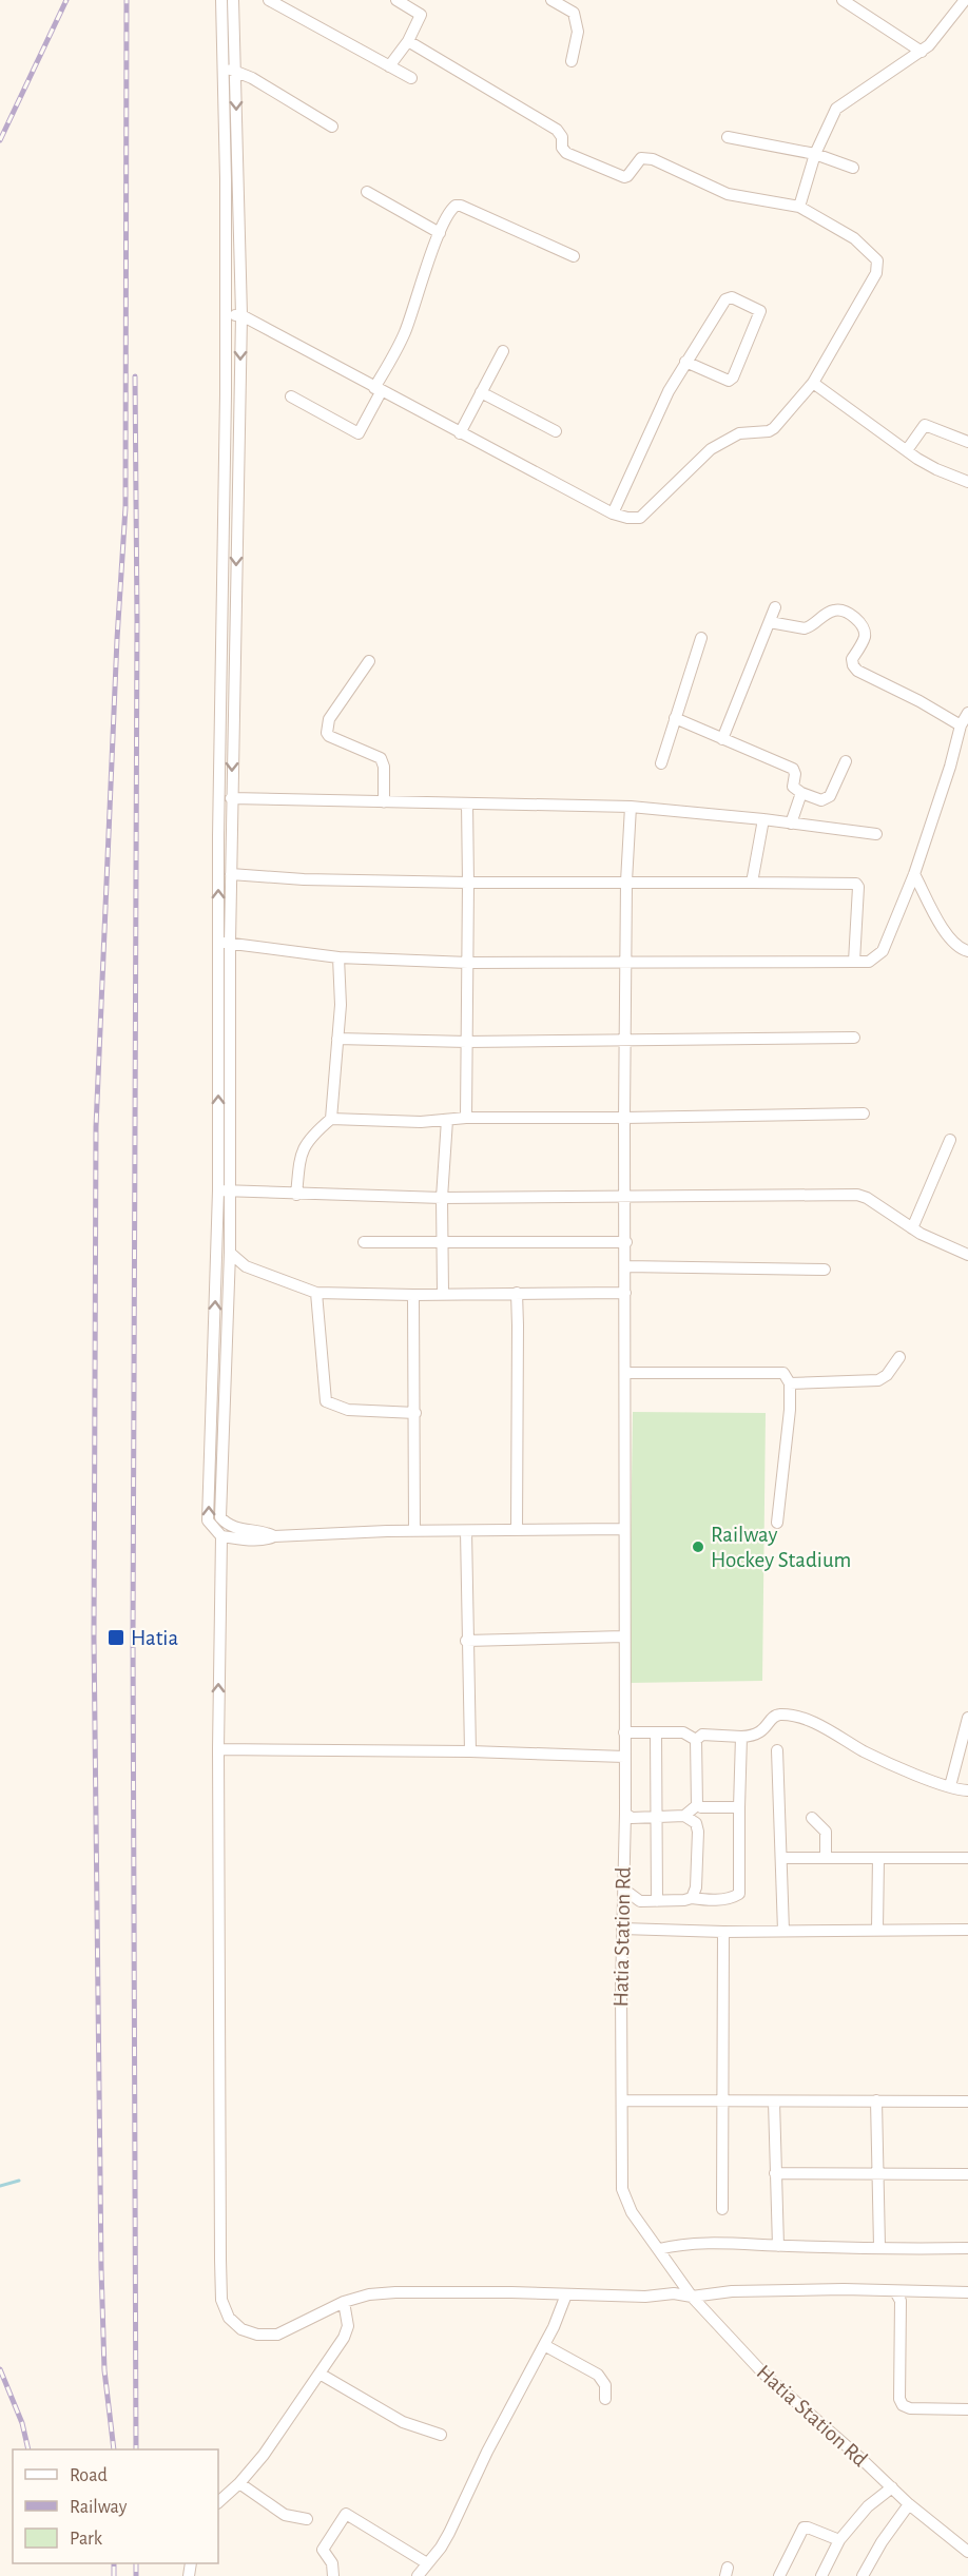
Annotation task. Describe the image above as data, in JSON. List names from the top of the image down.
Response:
{
  "streets": {
    "street": ["Hatia Station Rd"]
  },
  "places": {
    "other": ["Railway Hockey Stadium"],
    "transit": ["Hatia"]
  },
  "legend": ["Road", "Railway", "Park"]
}
